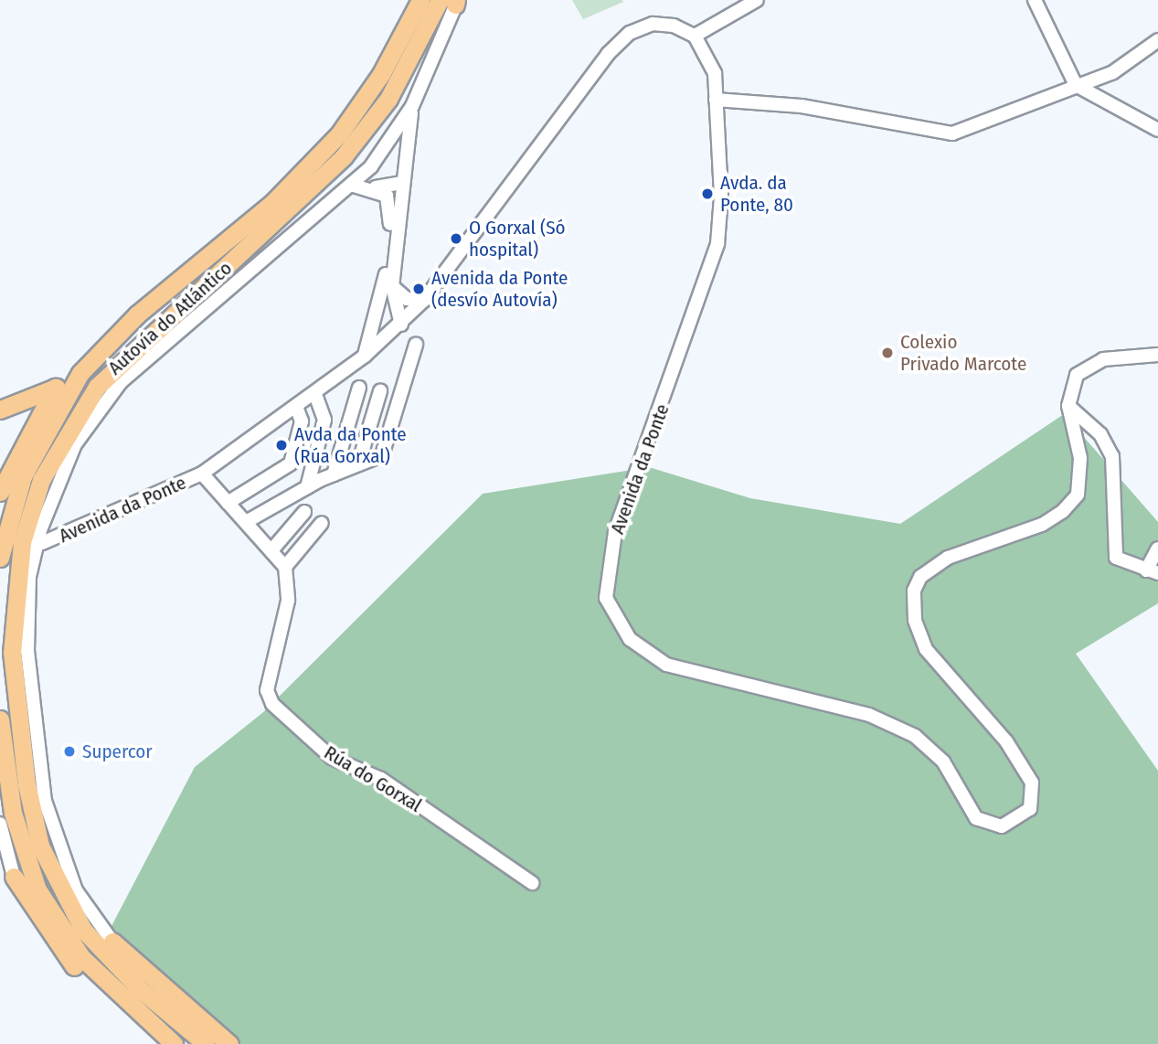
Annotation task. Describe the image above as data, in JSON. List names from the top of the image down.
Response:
{
  "streets": {
    "highway": ["Autovía do Atlántico"],
    "street": ["Avenida da Ponte", "Rúa do Gorxal"]
  },
  "places": [
    "Avda. da Ponte, 80",
    "O Gorxal (Só hospital)",
    "Avenida da Ponte (desvío Autovía)",
    "Colexio Privado Marcote",
    "Avda da Ponte (Rúa Gorxal)",
    "Supercor"
  ]
}
